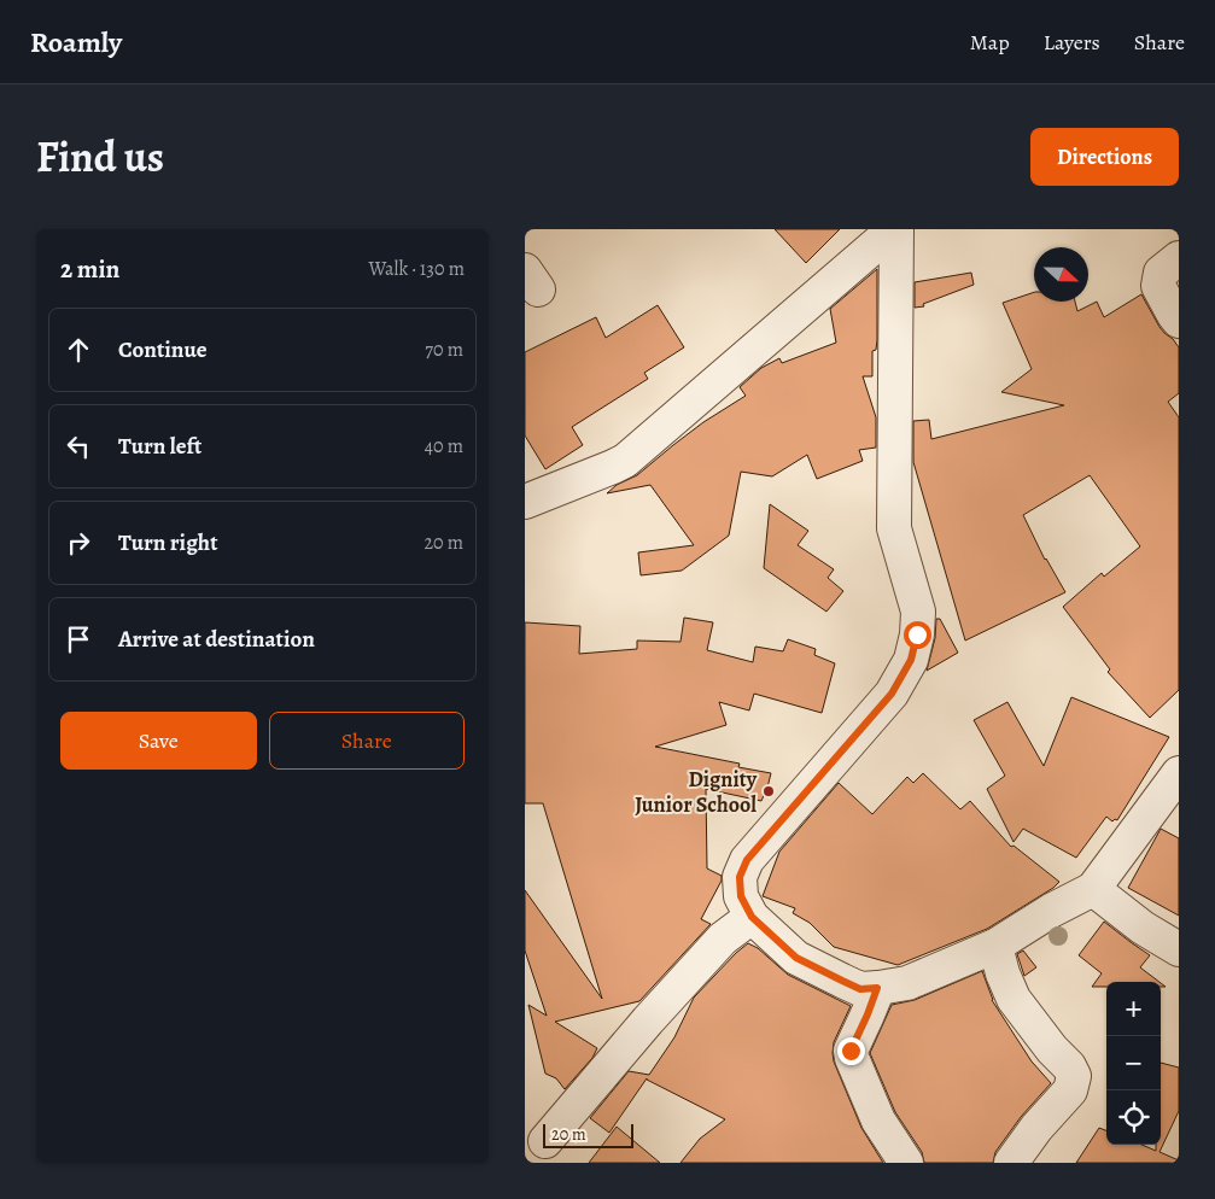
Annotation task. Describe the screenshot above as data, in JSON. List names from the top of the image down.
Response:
{
  "places": ["Dignity Junior School"],
  "scale_bar": "20 m",
  "north": "right",
  "page": {
    "header": "Roamly",
    "nav": ["Map", "Layers", "Share"],
    "title": "Find us",
    "buttons": [
      "Directions",
      ["Save", "Share"]
    ],
    "heading": ["2 min", "Walk · 130 m"],
    "list": [
      ["Continue", "70 m"],
      ["Turn left", "40 m"],
      ["Turn right", "20 m"],
      "Arrive at destination"
    ],
    "map_buttons": ["+", "−"],
    "scale": "20 m"
  }
}
